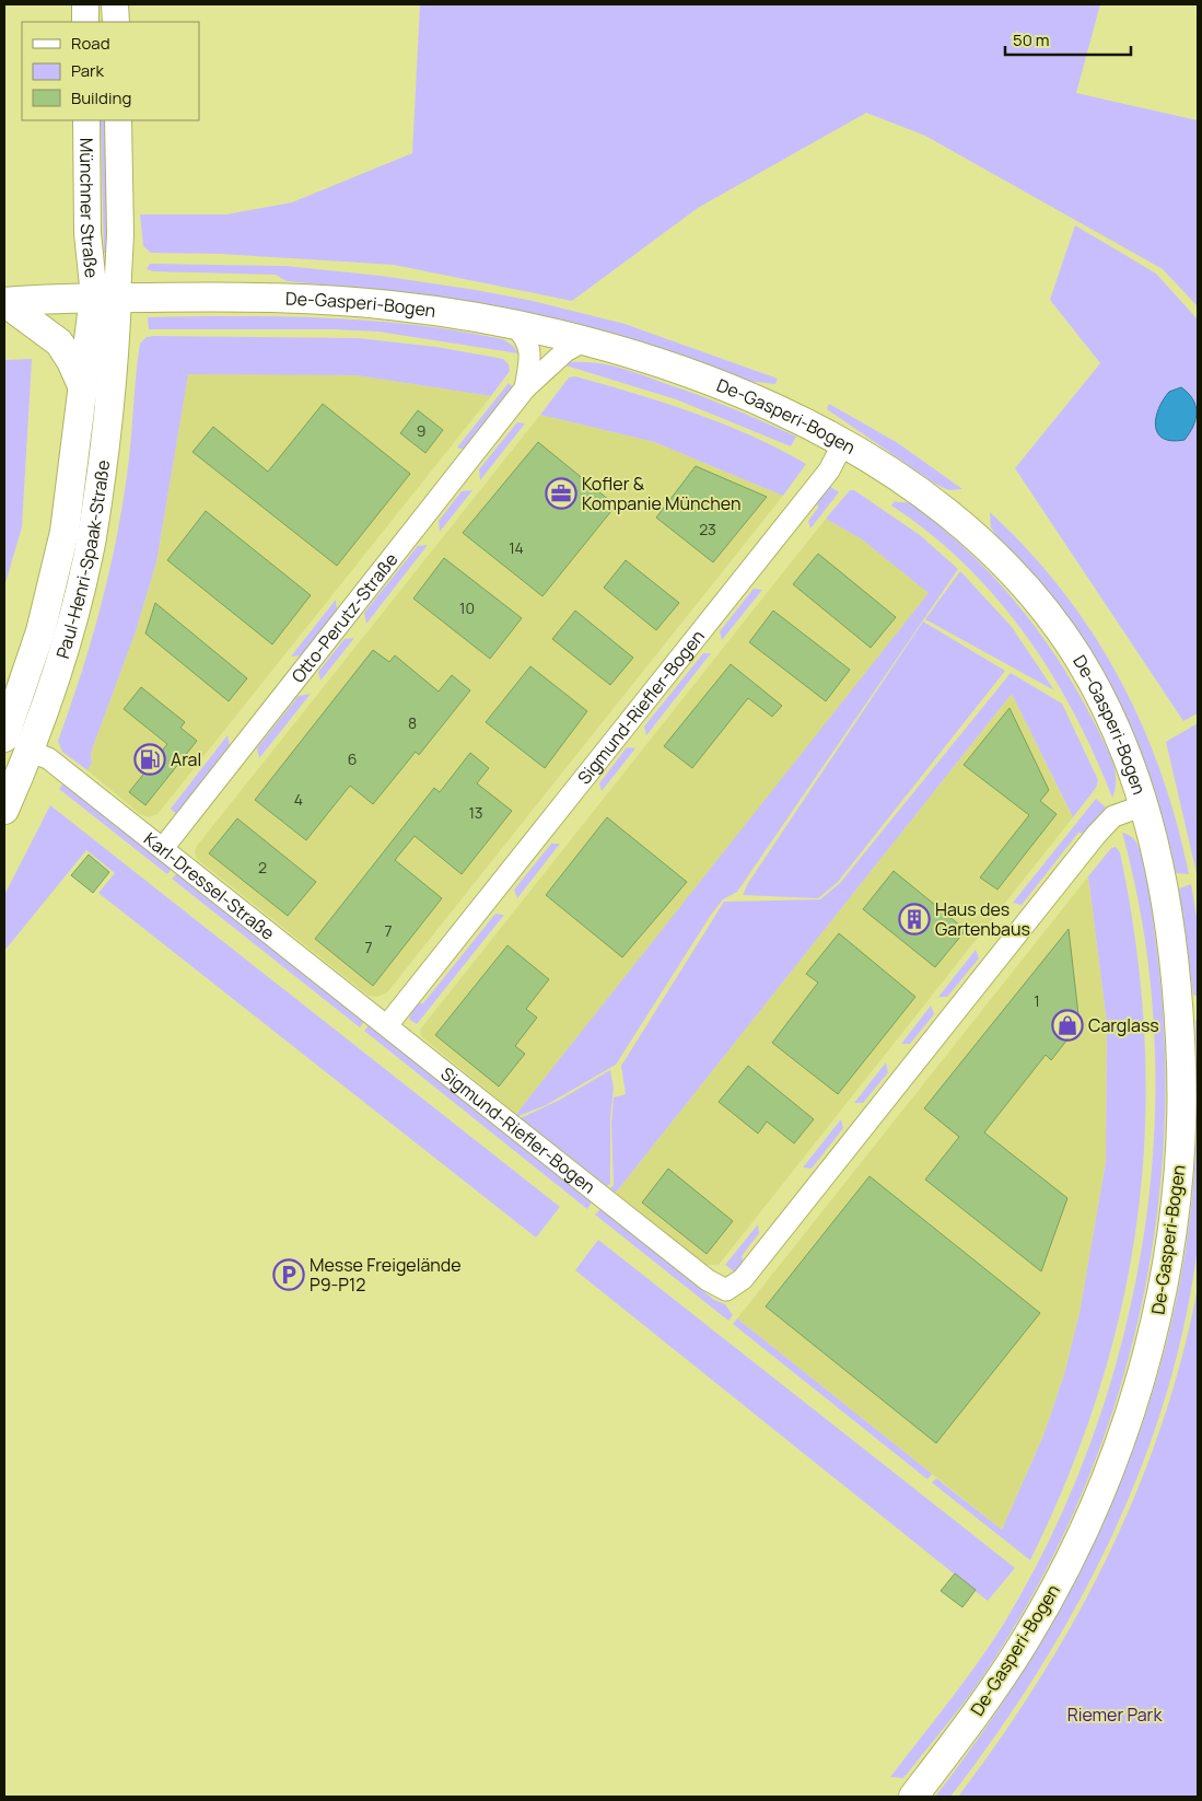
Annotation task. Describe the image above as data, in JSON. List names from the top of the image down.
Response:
{
  "streets": {
    "main road": ["De-Gasperi-Bogen", "Paul-Henri-Spaak-Straße"],
    "street": [
      "Münchner Straße",
      "Otto-Perutz-Straße",
      "Sigmund-Riefler-Bogen",
      "Karl-Dressel-Straße"
    ]
  },
  "crossings": [
    ["Münchner Straße", "De-Gasperi-Bogen"],
    ["Münchner Straße", "Paul-Henri-Spaak-Straße"],
    ["De-Gasperi-Bogen", "Paul-Henri-Spaak-Straße"],
    ["De-Gasperi-Bogen", "Otto-Perutz-Straße"],
    ["De-Gasperi-Bogen", "Sigmund-Riefler-Bogen"],
    ["Paul-Henri-Spaak-Straße", "Karl-Dressel-Straße"],
    ["Otto-Perutz-Straße", "Karl-Dressel-Straße"],
    ["Sigmund-Riefler-Bogen", "Karl-Dressel-Straße"]
  ],
  "parks": ["Riemer Park"],
  "places": {
    "office": ["Kofler & Kompanie München"],
    "fuel station": ["Aral"],
    "building": ["Haus des Gartenbaus"],
    "shop": ["Carglass"],
    "parking": ["Messe Freigelände P9-P12"]
  },
  "house_numbers": [
    "9",
    "23",
    "14",
    "10",
    "8",
    "6",
    "4",
    "13",
    "2",
    "7",
    "7",
    "1"
  ],
  "legend": ["Road", "Park", "Building"],
  "scale_bar": "50 m"
}
